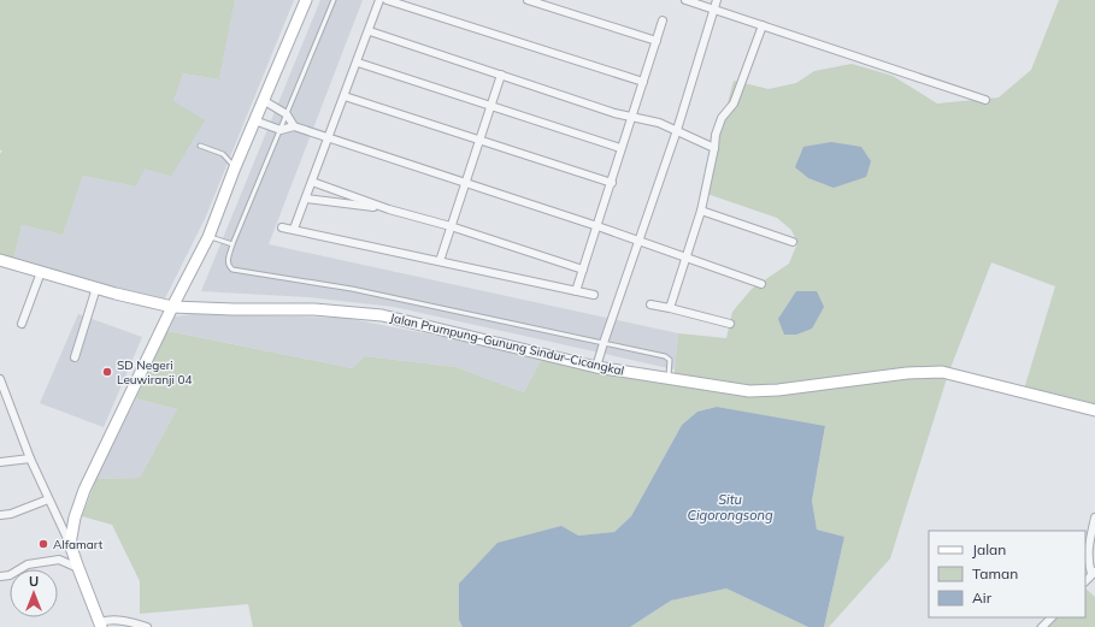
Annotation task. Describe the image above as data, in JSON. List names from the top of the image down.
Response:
{
  "streets": {
    "main road": ["Jalan Prumpung–Gunung Sindur–Cicangkal"]
  },
  "water": ["Situ Cigorongsong"],
  "places": ["SD Negeri Leuwiranji 04", "Alfamart"],
  "legend": ["Jalan", "Taman", "Air"],
  "north": "top"
}
